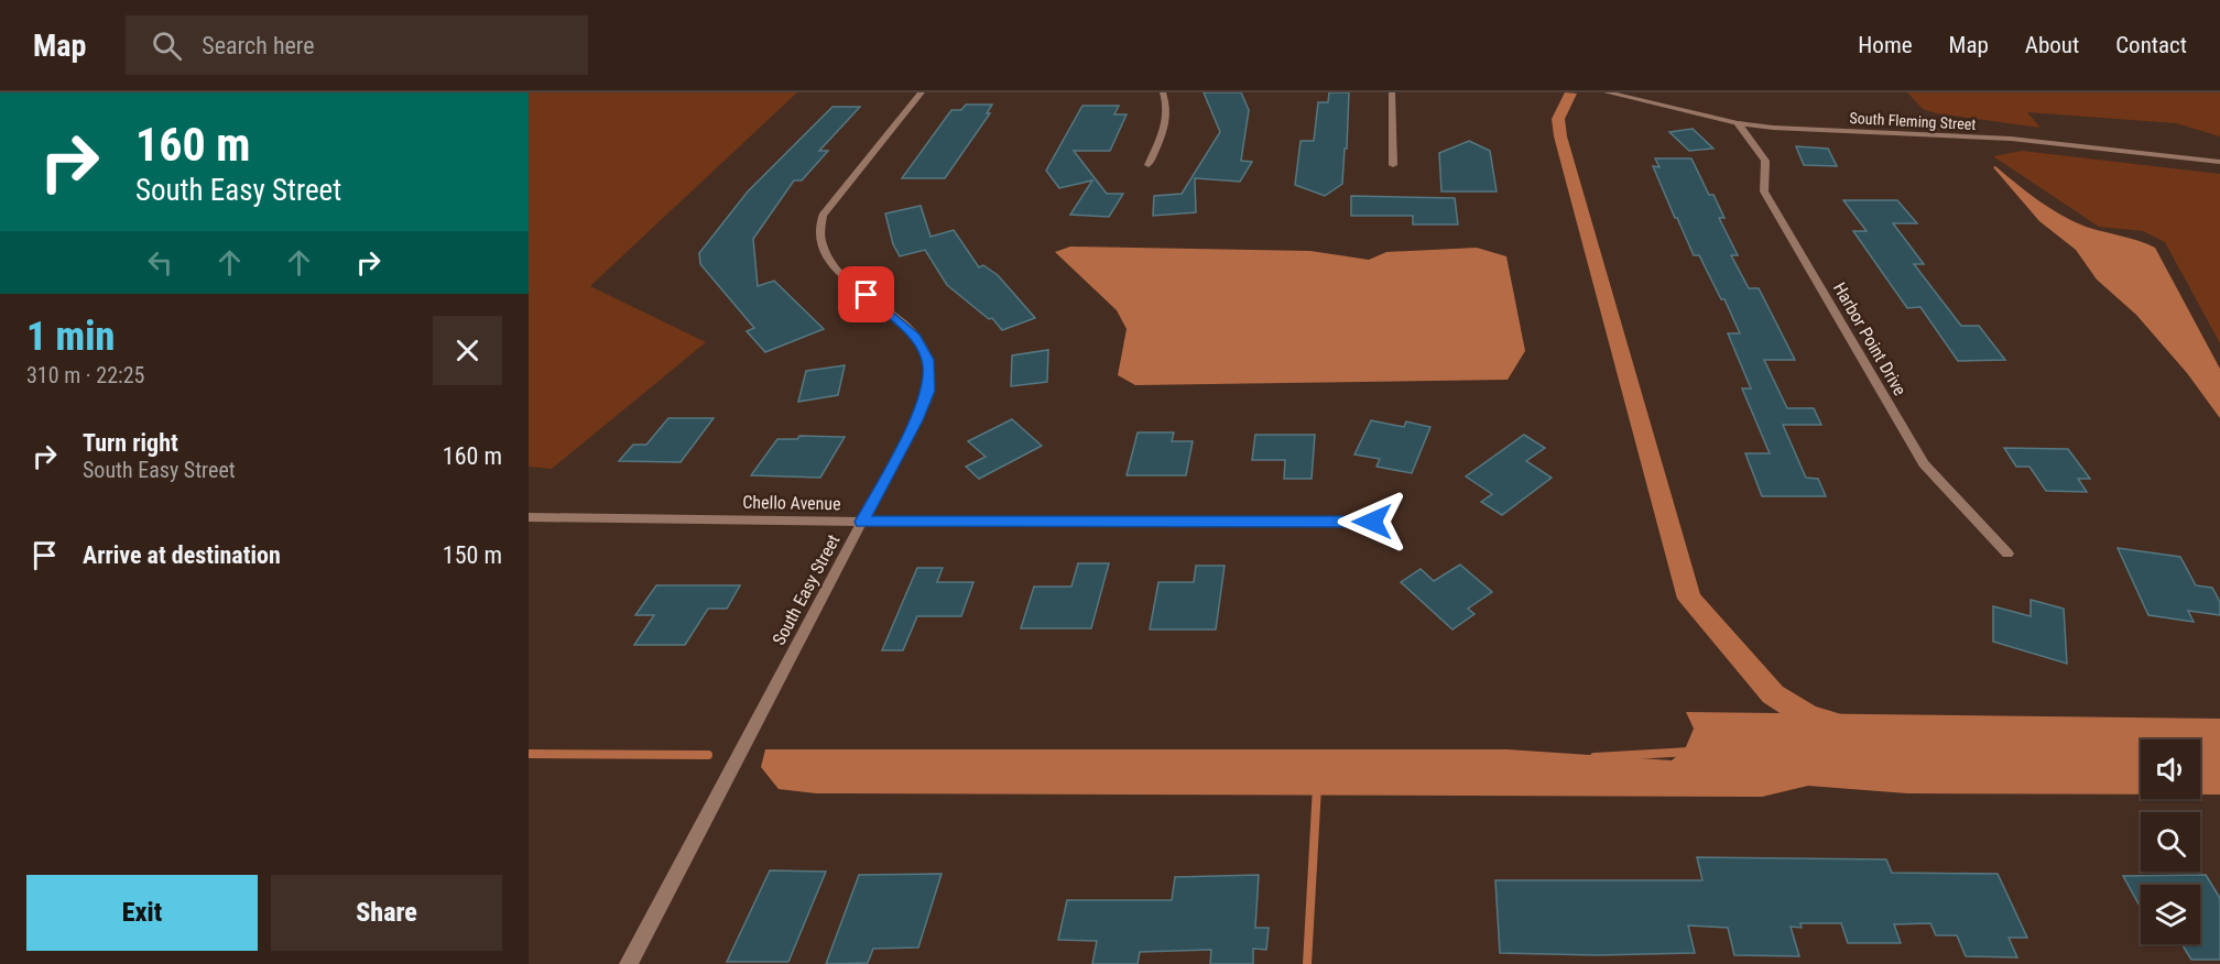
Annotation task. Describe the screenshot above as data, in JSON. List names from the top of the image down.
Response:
{
  "streets": {
    "street": [
      "South Fleming Street",
      "Harbor Point Drive",
      "Chello Avenue",
      "South Easy Street"
    ]
  },
  "crossings": [
    ["South Fleming Street", "Harbor Point Drive"],
    ["Chello Avenue", "South Easy Street"]
  ],
  "page": {
    "header": "Map",
    "search": "Search here",
    "nav": [
      "Home",
      "Map",
      "About",
      "Contact"
    ],
    "turn": ["160 m", "South Easy Street"],
    "heading": ["1 min", "310 m · 22:25"],
    "list": [
      {
        "name": "Turn right",
        "note": "South Easy Street",
        "value": "160 m"
      },
      {
        "name": "Arrive at destination",
        "value": "150 m"
      }
    ],
    "buttons": ["Exit", "Share"]
  }
}
